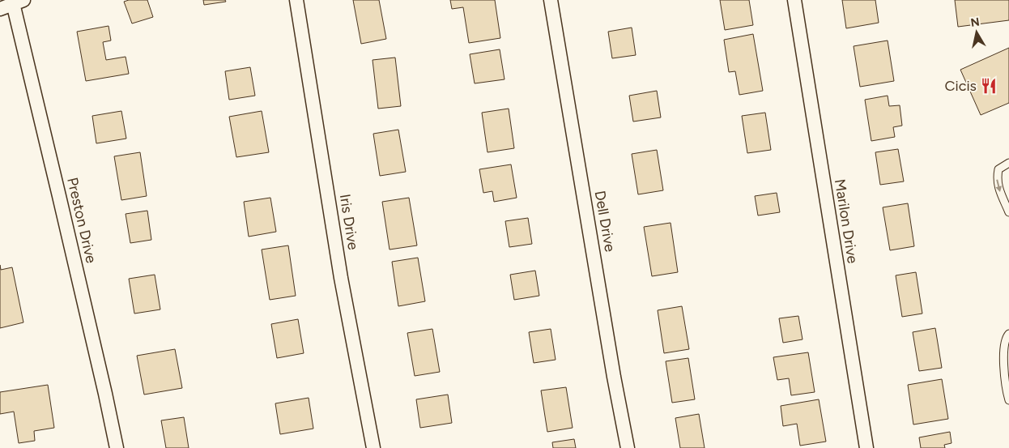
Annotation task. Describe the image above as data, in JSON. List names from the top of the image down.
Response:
{
  "streets": {
    "street": [
      "Preston Drive",
      "Dell Drive",
      "Marilon Drive",
      "Iris Drive"
    ]
  },
  "places": {
    "restaurant": ["Cicis"]
  },
  "north": "top"
}
